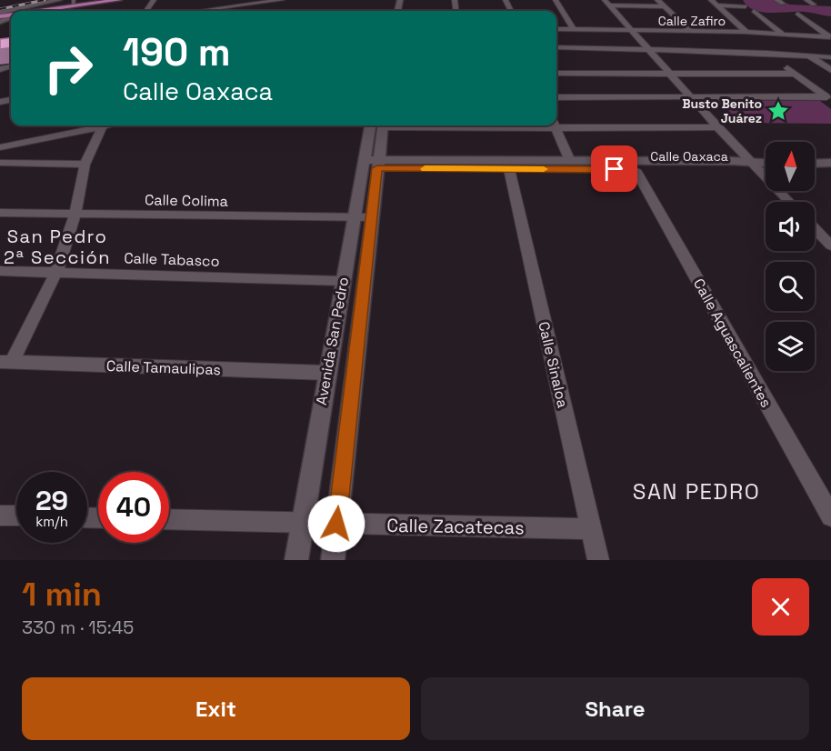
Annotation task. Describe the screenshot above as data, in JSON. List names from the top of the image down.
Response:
{
  "streets": {
    "street": [
      "Calle Zafiro",
      "Calle Oaxaca",
      "Calle Colima",
      "Calle Tabasco",
      "Avenida San Pedro",
      "Calle Aguascalientes",
      "Calle Sinaloa",
      "Calle Tamaulipas",
      "Calle Zacatecas"
    ]
  },
  "crossings": [
    ["Calle Oaxaca", "Avenida San Pedro"],
    ["Calle Oaxaca", "Calle Aguascalientes"],
    ["Calle Oaxaca", "Calle Sinaloa"],
    ["Calle Colima", "Avenida San Pedro"],
    ["Calle Tabasco", "Avenida San Pedro"],
    ["Avenida San Pedro", "Calle Tamaulipas"],
    ["Avenida San Pedro", "Calle Zacatecas"],
    ["Calle Sinaloa", "Calle Zacatecas"]
  ],
  "districts": ["San Pedro 2ª Sección", "SAN PEDRO"],
  "places": {
    "place": ["Busto Benito Juárez"]
  },
  "north": "top",
  "page": {
    "turn": ["190 m", "Calle Oaxaca"],
    "speed": "29 km/h",
    "limit": "40",
    "heading": ["1 min", "330 m · 15:45"],
    "buttons": ["Exit", "Share"]
  }
}
